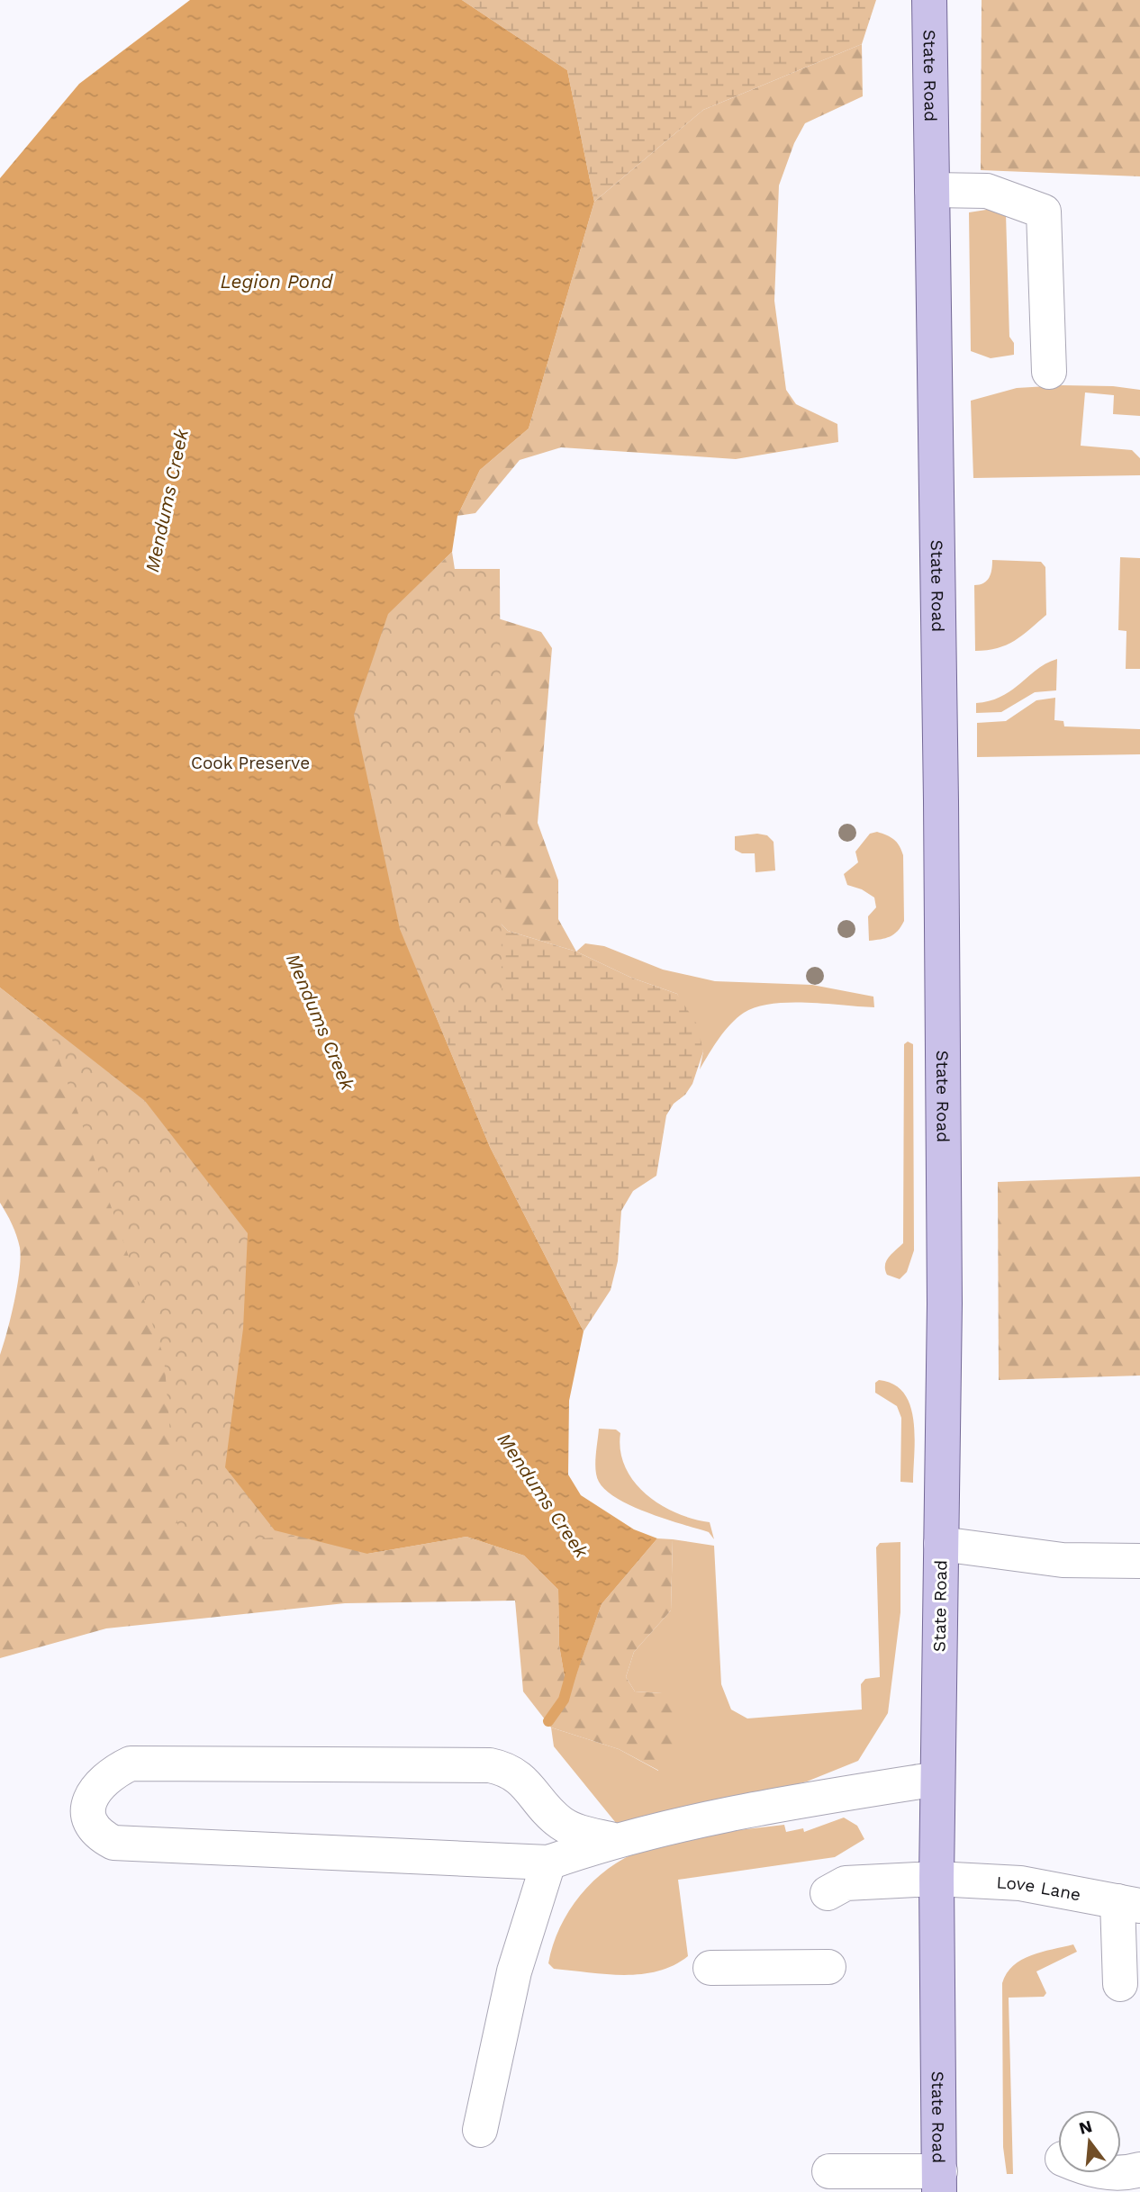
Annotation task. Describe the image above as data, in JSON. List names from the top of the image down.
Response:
{
  "streets": {
    "main road": ["State Road"],
    "street": ["Love Lane"]
  },
  "crossings": [
    ["State Road", "Love Lane"]
  ],
  "water": ["Legion Pond", "Mendums Creek"],
  "parks": ["Cook Preserve"],
  "north": "top"
}
